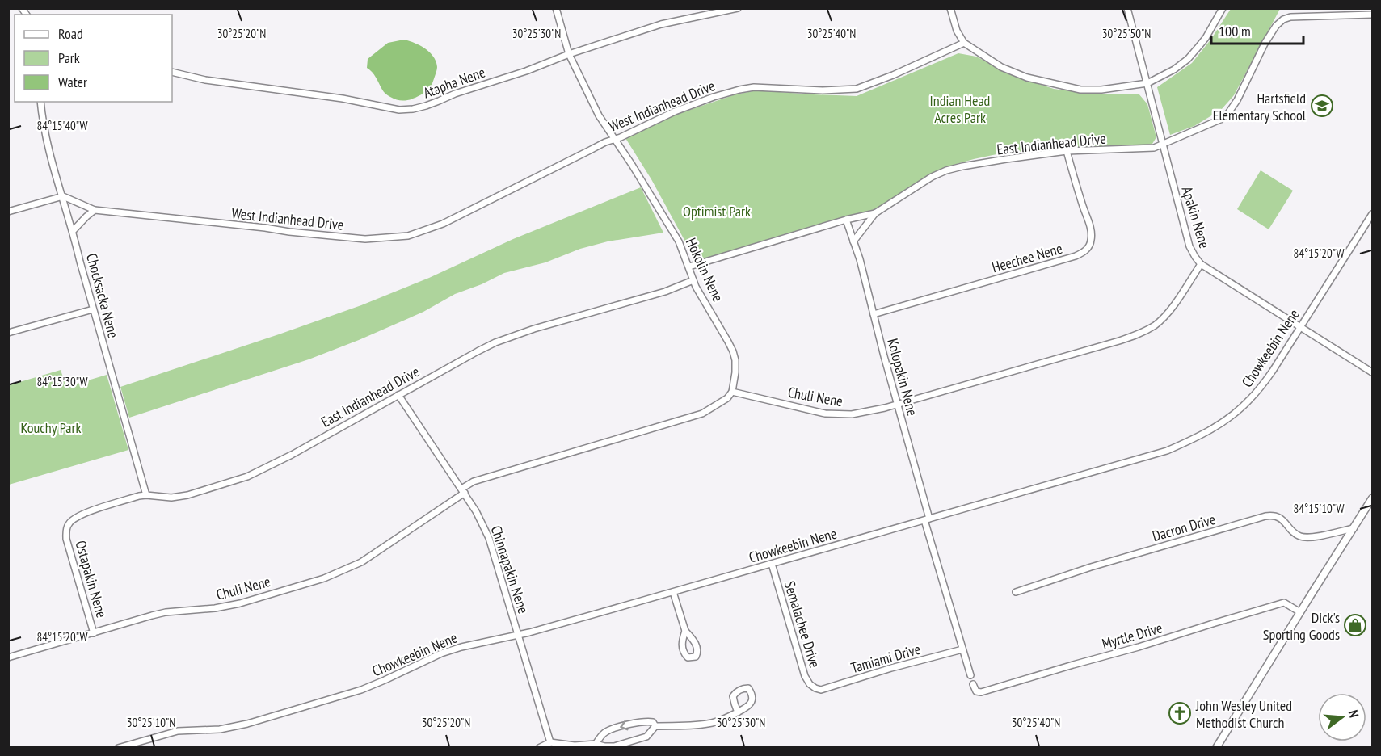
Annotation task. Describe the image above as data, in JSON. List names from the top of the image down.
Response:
{
  "streets": {
    "street": [
      "Atapha Nene",
      "West Indianhead Drive",
      "East Indianhead Drive",
      "Apakin Nene",
      "Heechee Nene",
      "Hokolin Nene",
      "Chocksacka Nene",
      "Chowkeebin Nene",
      "Kolopakin Nene",
      "Chuli Nene",
      "Dacron Drive",
      "Chinnapakin Nene",
      "Ostapakin Nene",
      "Semalachee Drive",
      "Myrtle Drive",
      "Tamiami Drive"
    ]
  },
  "crossings": [
    ["Atapha Nene", "Hokolin Nene"],
    ["West Indianhead Drive", "Hokolin Nene"],
    ["West Indianhead Drive", "Chocksacka Nene"],
    ["East Indianhead Drive", "Apakin Nene"],
    ["East Indianhead Drive", "Heechee Nene"],
    ["East Indianhead Drive", "Hokolin Nene"],
    ["East Indianhead Drive", "Chocksacka Nene"],
    ["East Indianhead Drive", "Kolopakin Nene"],
    ["East Indianhead Drive", "Chinnapakin Nene"],
    ["East Indianhead Drive", "Ostapakin Nene"],
    ["Apakin Nene", "Chowkeebin Nene"],
    ["Apakin Nene", "Chuli Nene"],
    ["Heechee Nene", "Kolopakin Nene"],
    ["Hokolin Nene", "Chuli Nene"],
    ["Chowkeebin Nene", "Kolopakin Nene"],
    ["Chowkeebin Nene", "Chinnapakin Nene"],
    ["Chowkeebin Nene", "Semalachee Drive"],
    ["Kolopakin Nene", "Chuli Nene"],
    ["Kolopakin Nene", "Tamiami Drive"],
    ["Chuli Nene", "Chinnapakin Nene"],
    ["Chuli Nene", "Ostapakin Nene"],
    ["Semalachee Drive", "Tamiami Drive"]
  ],
  "parks": ["Indian Head Acres Park", "Optimist Park", "Kouchy Park"],
  "places": {
    "school or university": ["Hartsfield Elementary School"],
    "shop": ["Dick's Sporting Goods"],
    "church": ["John Wesley United Methodist Church"]
  },
  "legend": ["Road", "Park", "Water"],
  "scale_bar": "100 m",
  "north": "right",
  "coordinates": [
    "30°25'20\"N",
    "30°25'30\"N",
    "30°25'40\"N",
    "30°25'50\"N",
    "84°15'40\"W",
    "84°15'20\"W",
    "84°15'30\"W",
    "84°15'10\"W",
    "30°25'10\"N"
  ]
}
